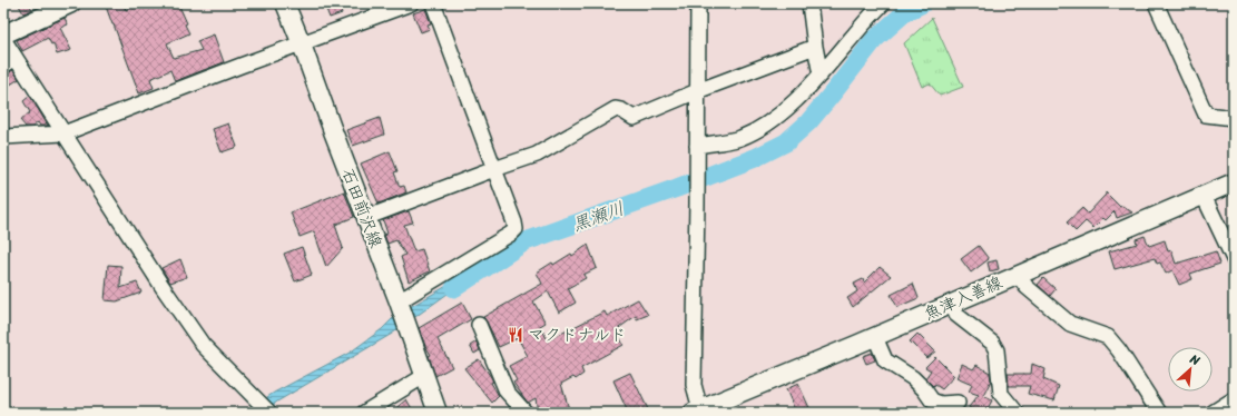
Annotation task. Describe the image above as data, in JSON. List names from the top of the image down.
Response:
{
  "streets": {
    "main road": ["石田前沢線", "魚津入善線"]
  },
  "water": ["黒瀬川"],
  "places": {
    "restaurant": ["マクドナルド"]
  },
  "north": "top right"
}
